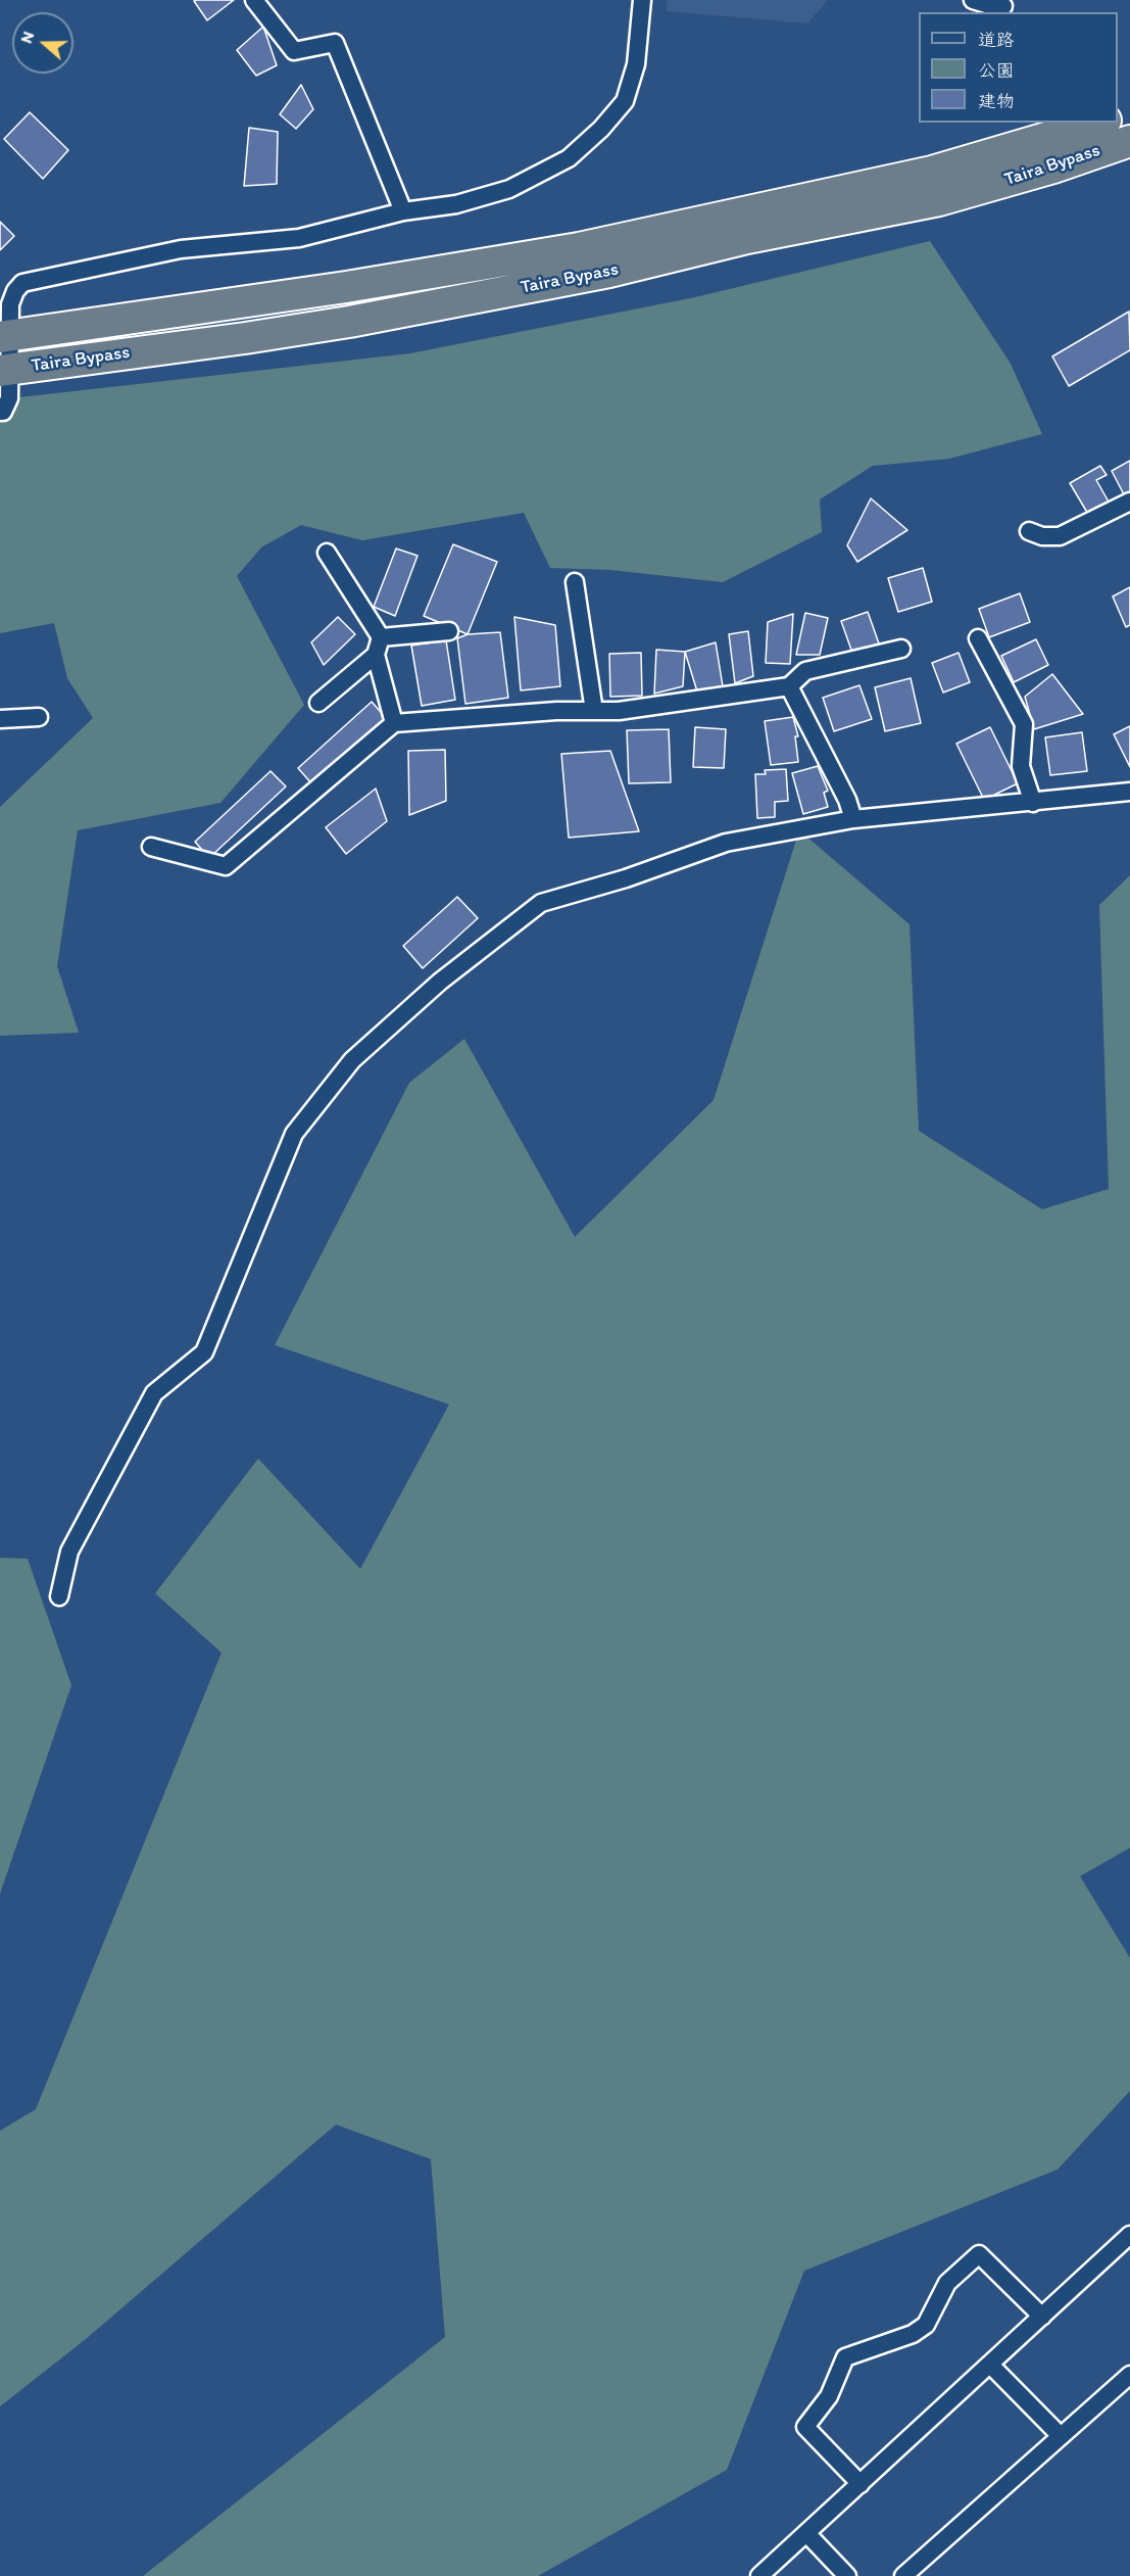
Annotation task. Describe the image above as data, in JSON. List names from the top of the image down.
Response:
{
  "streets": {
    "highway": ["Taira Bypass"]
  },
  "legend": ["道路", "公園", "建物"],
  "north": "left"
}
